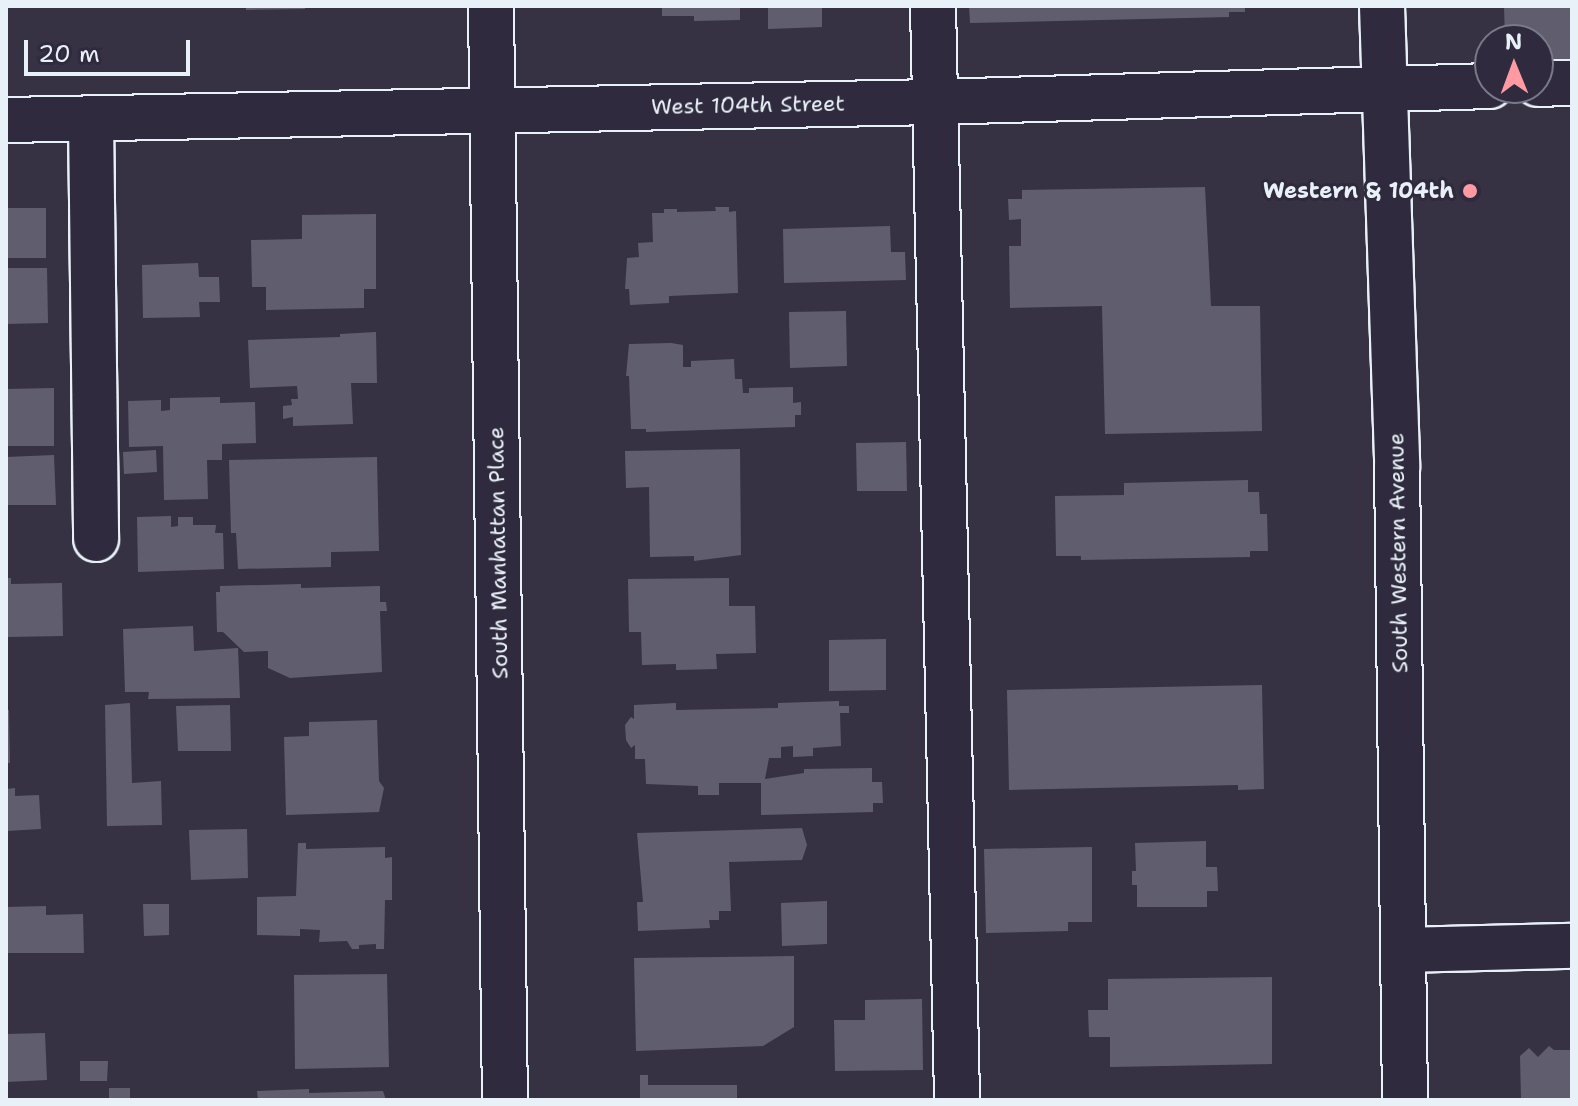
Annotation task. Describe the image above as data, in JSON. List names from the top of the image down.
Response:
{
  "streets": {
    "street": ["West 104th Street", "South Manhattan Place", "South Western Avenue"]
  },
  "crossings": [
    ["West 104th Street", "South Manhattan Place"],
    ["West 104th Street", "South Western Avenue"]
  ],
  "places": ["Western & 104th"],
  "scale_bar": "20 m",
  "north": "top"
}
